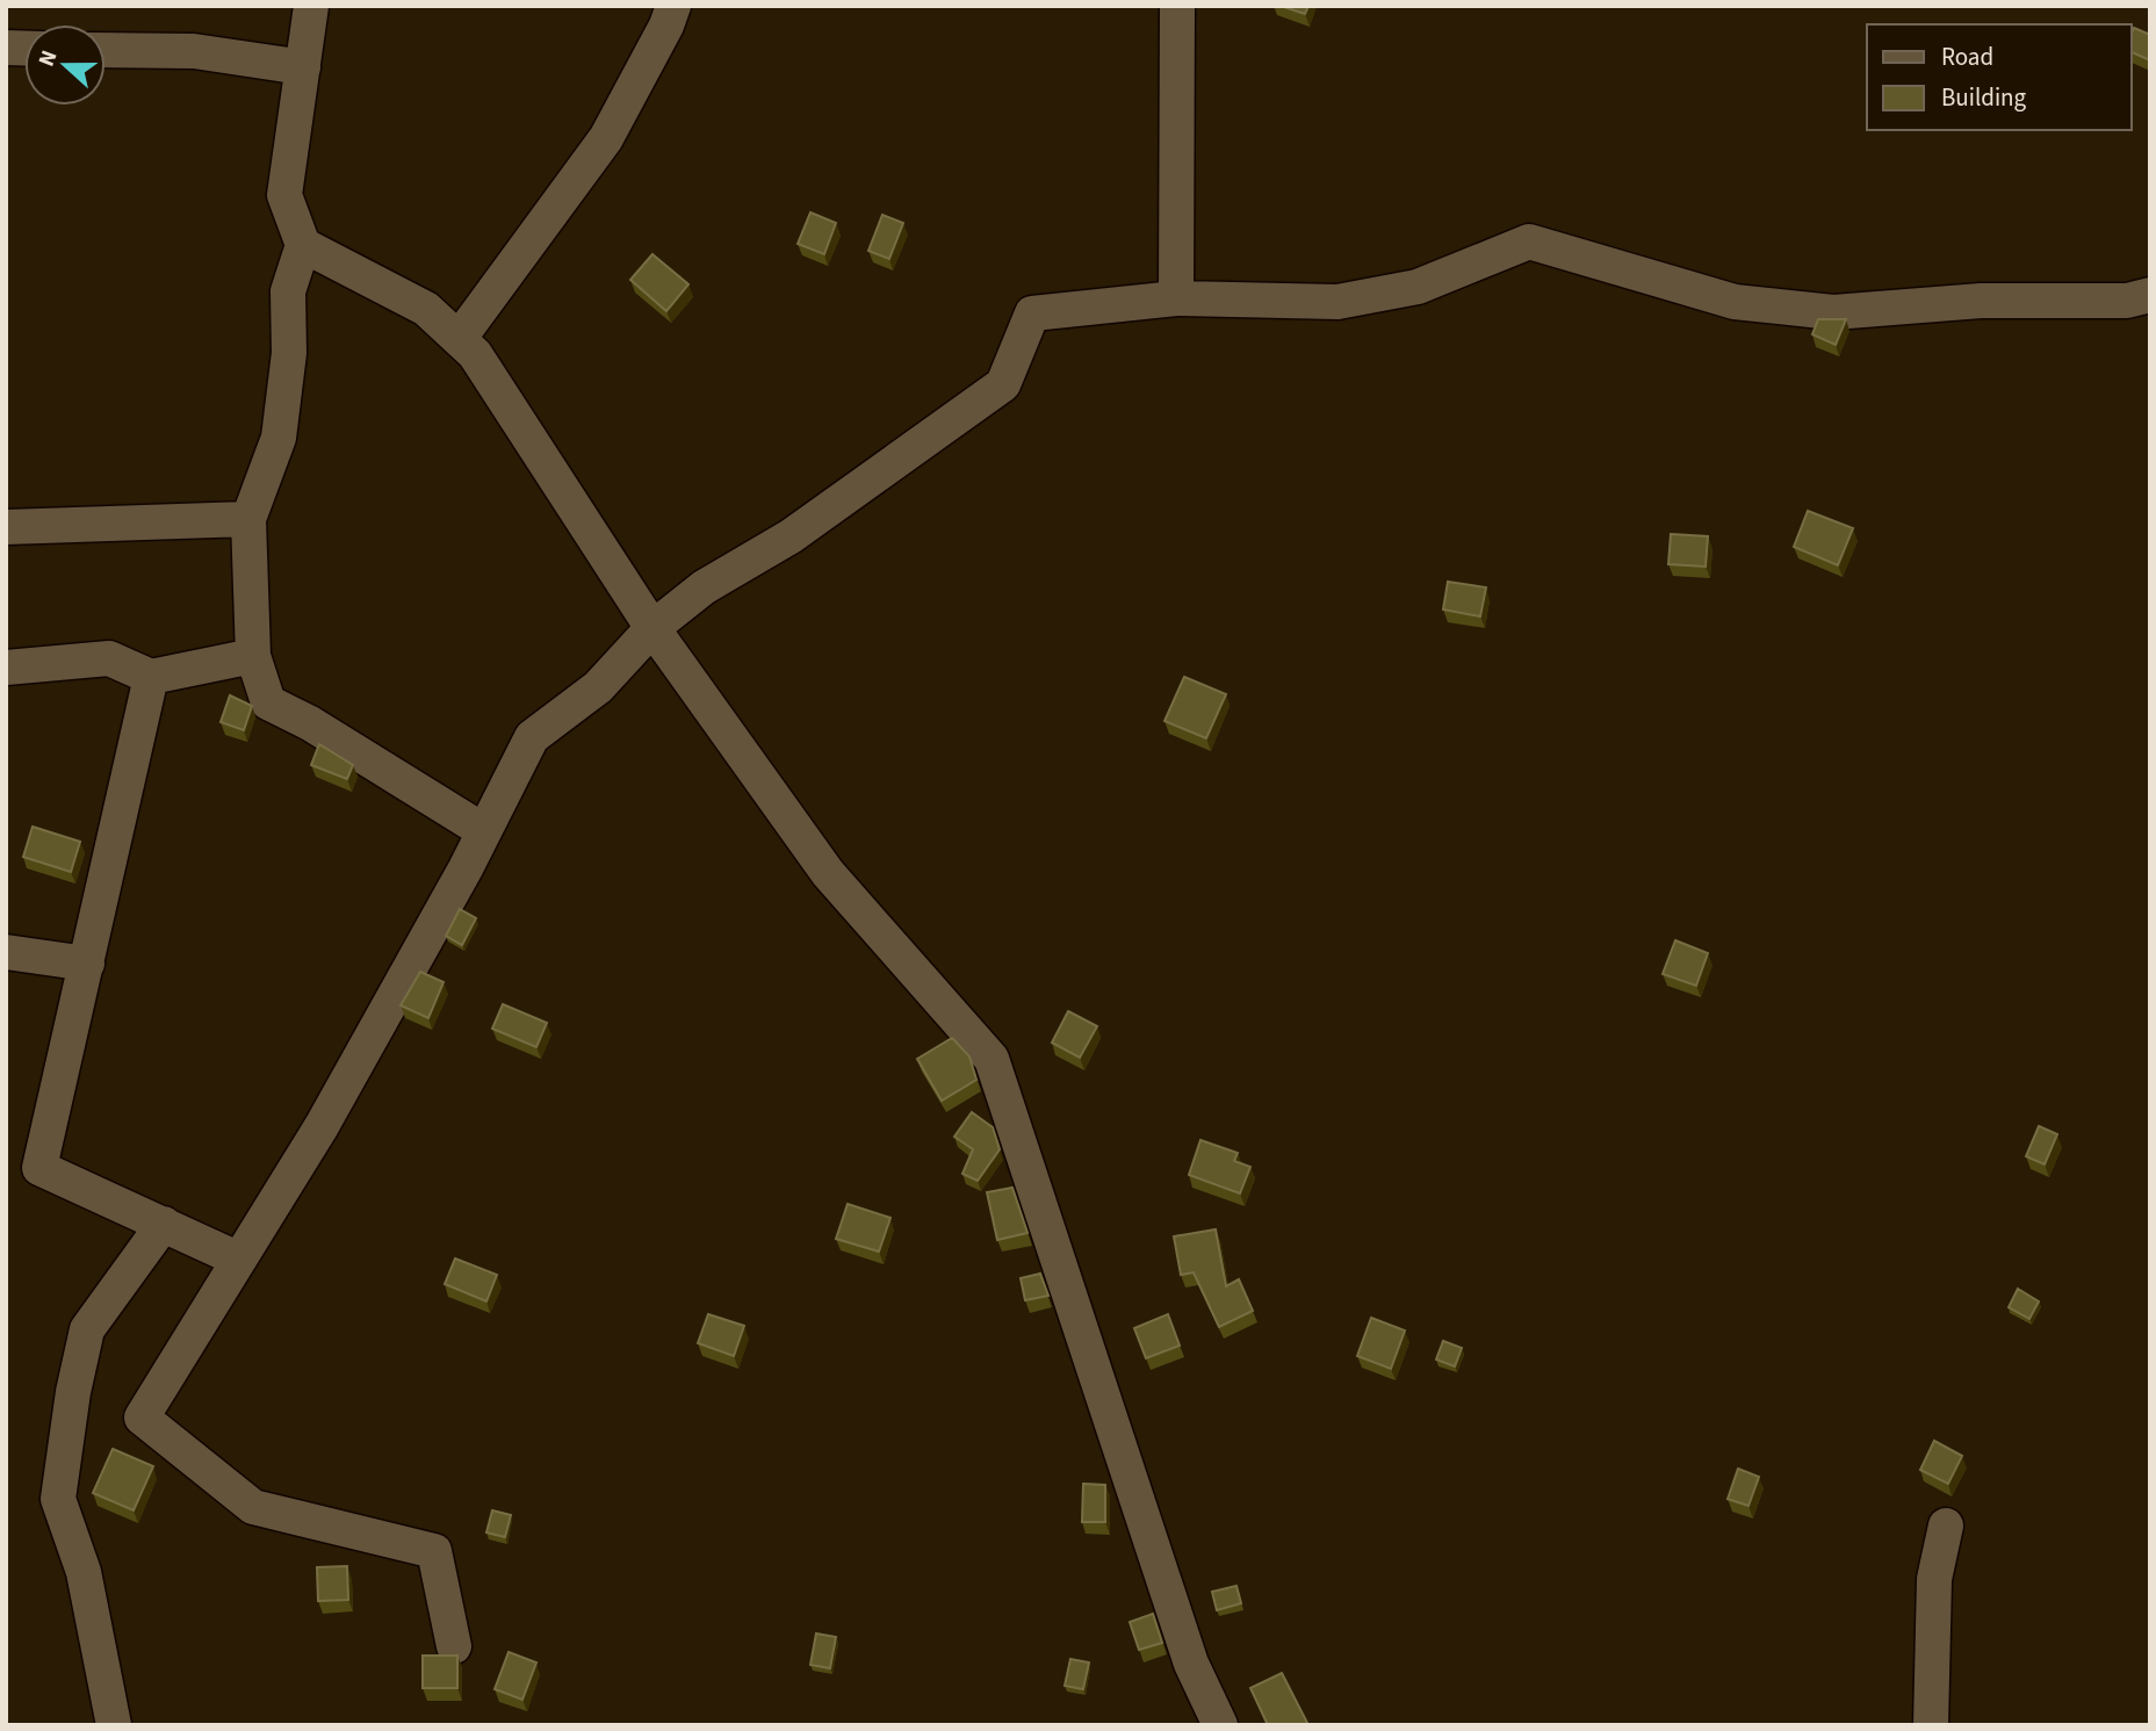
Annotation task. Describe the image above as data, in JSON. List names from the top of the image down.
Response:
{
  "legend": ["Road", "Building"],
  "north": "left"
}
